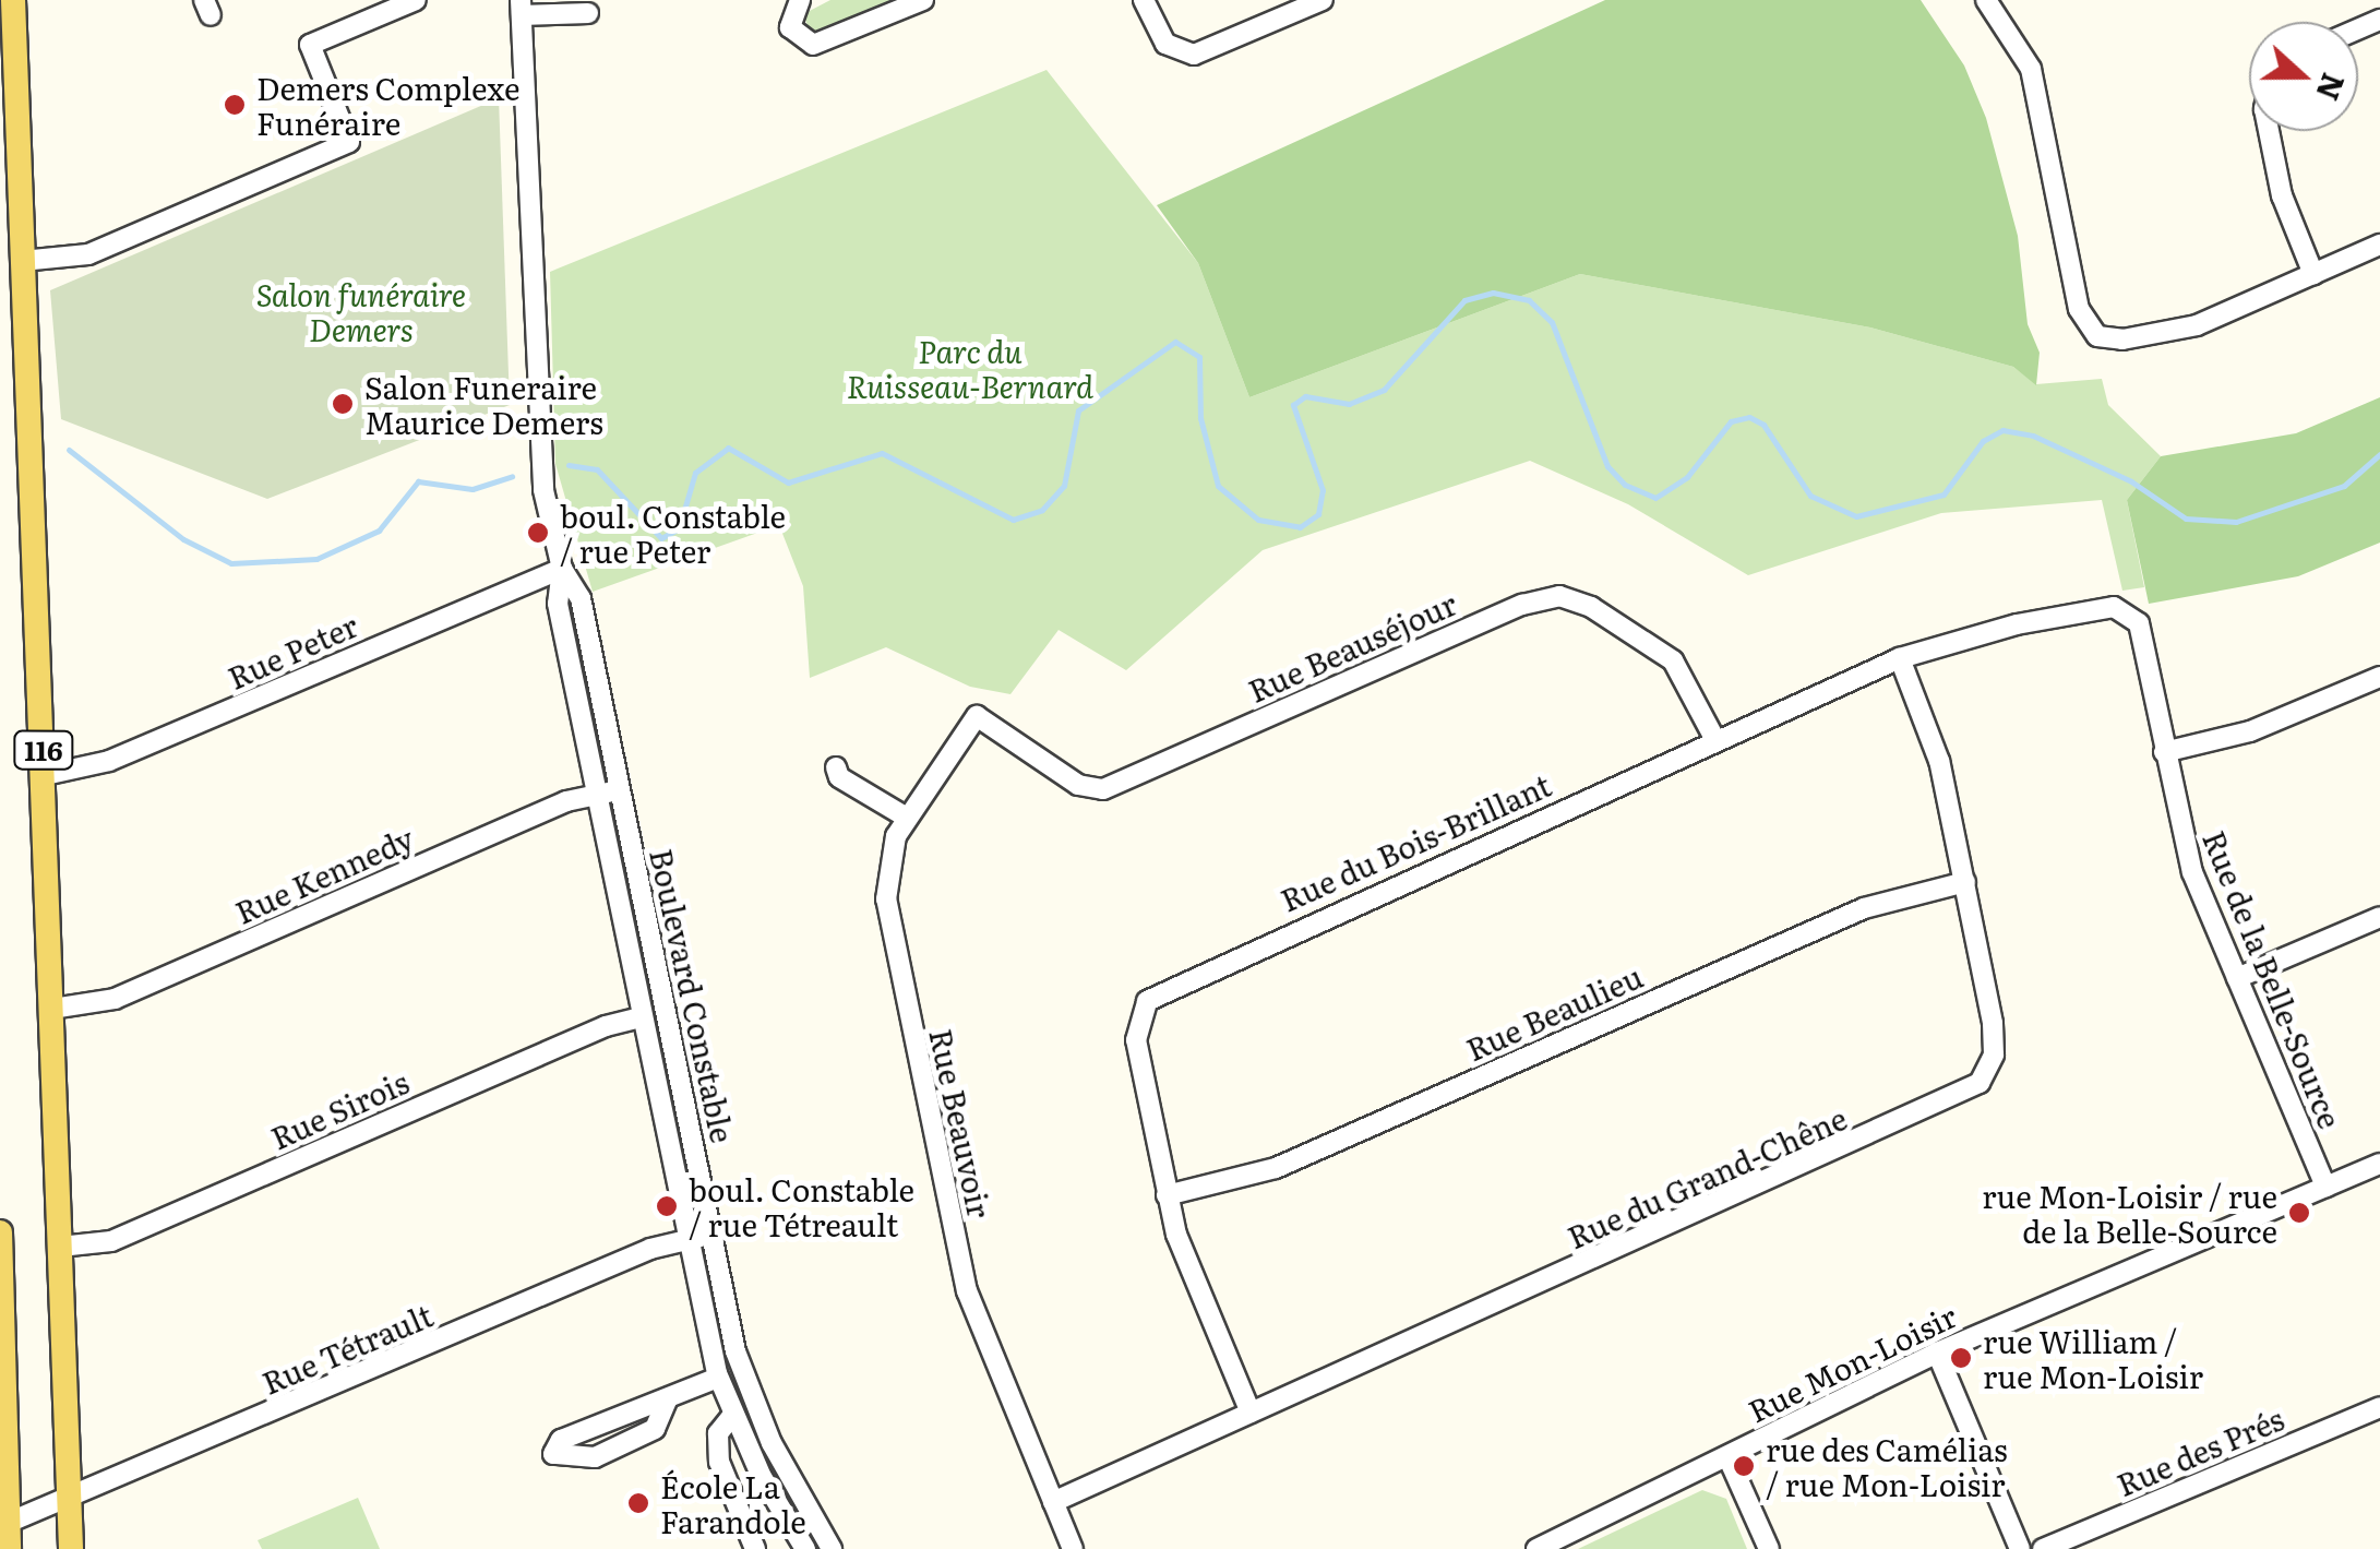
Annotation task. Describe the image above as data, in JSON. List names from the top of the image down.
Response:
{
  "streets": {
    "main road": ["116"],
    "street": [
      "Rue Beauséjour",
      "Rue Peter",
      "Rue du Bois-Brillant",
      "Rue Kennedy",
      "Rue de la Belle-Source",
      "Boulevard Constable",
      "Rue Beaulieu",
      "Rue Sirois",
      "Rue Beauvoir",
      "Rue du Grand-Chêne",
      "Rue Tétrault",
      "Rue Mon-Loisir",
      "Rue des Prés"
    ]
  },
  "crossings": [
    ["Rue Beauséjour", "Rue du Bois-Brillant"],
    ["Rue Beauséjour", "Rue Beauvoir"],
    ["Rue Peter", "116"],
    ["Rue Peter", "Boulevard Constable"],
    ["116", "Rue Kennedy"],
    ["116", "Rue Sirois"],
    ["116", "Rue Tétrault"],
    ["Rue du Bois-Brillant", "Rue de la Belle-Source"],
    ["Rue du Bois-Brillant", "Rue Beaulieu"],
    ["Rue du Bois-Brillant", "Rue du Grand-Chêne"],
    ["Rue Kennedy", "Boulevard Constable"],
    ["Rue de la Belle-Source", "Rue Mon-Loisir"],
    ["Boulevard Constable", "Rue Sirois"],
    ["Boulevard Constable", "Rue Tétrault"],
    ["Rue Beaulieu", "Rue du Grand-Chêne"],
    ["Rue Beauvoir", "Rue du Grand-Chêne"]
  ],
  "parks": ["Salon funéraire Demers", "Parc du Ruisseau-Bernard"],
  "places": [
    "Demers Complexe Funéraire",
    "Salon Funeraire Maurice Demers",
    "boul. Constable / rue Peter",
    "boul. Constable / rue Tétreault",
    "rue Mon-Loisir / rue de la Belle-Source",
    "rue William / rue Mon-Loisir",
    "rue des Camélias / rue Mon-Loisir",
    "École La Farandole"
  ],
  "north": "right"
}
